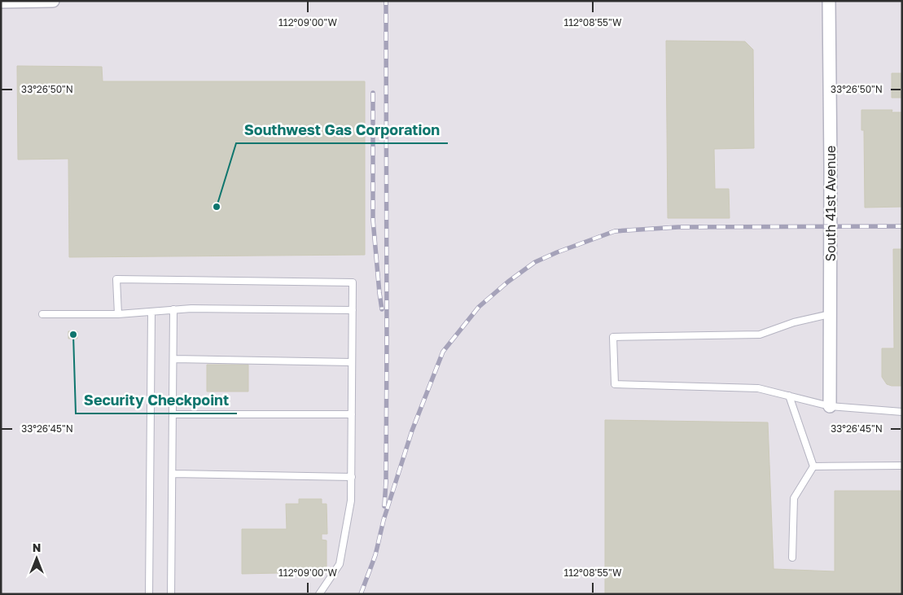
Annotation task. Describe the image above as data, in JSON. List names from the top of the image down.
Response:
{
  "streets": {
    "street": ["South 41st Avenue"]
  },
  "places": ["Southwest Gas Corporation", "Security Checkpoint"],
  "north": "top",
  "coordinates": [
    "112°09'00\"W",
    "112°08'55\"W",
    "33°26'50\"N",
    "33°26'45\"N"
  ]
}
